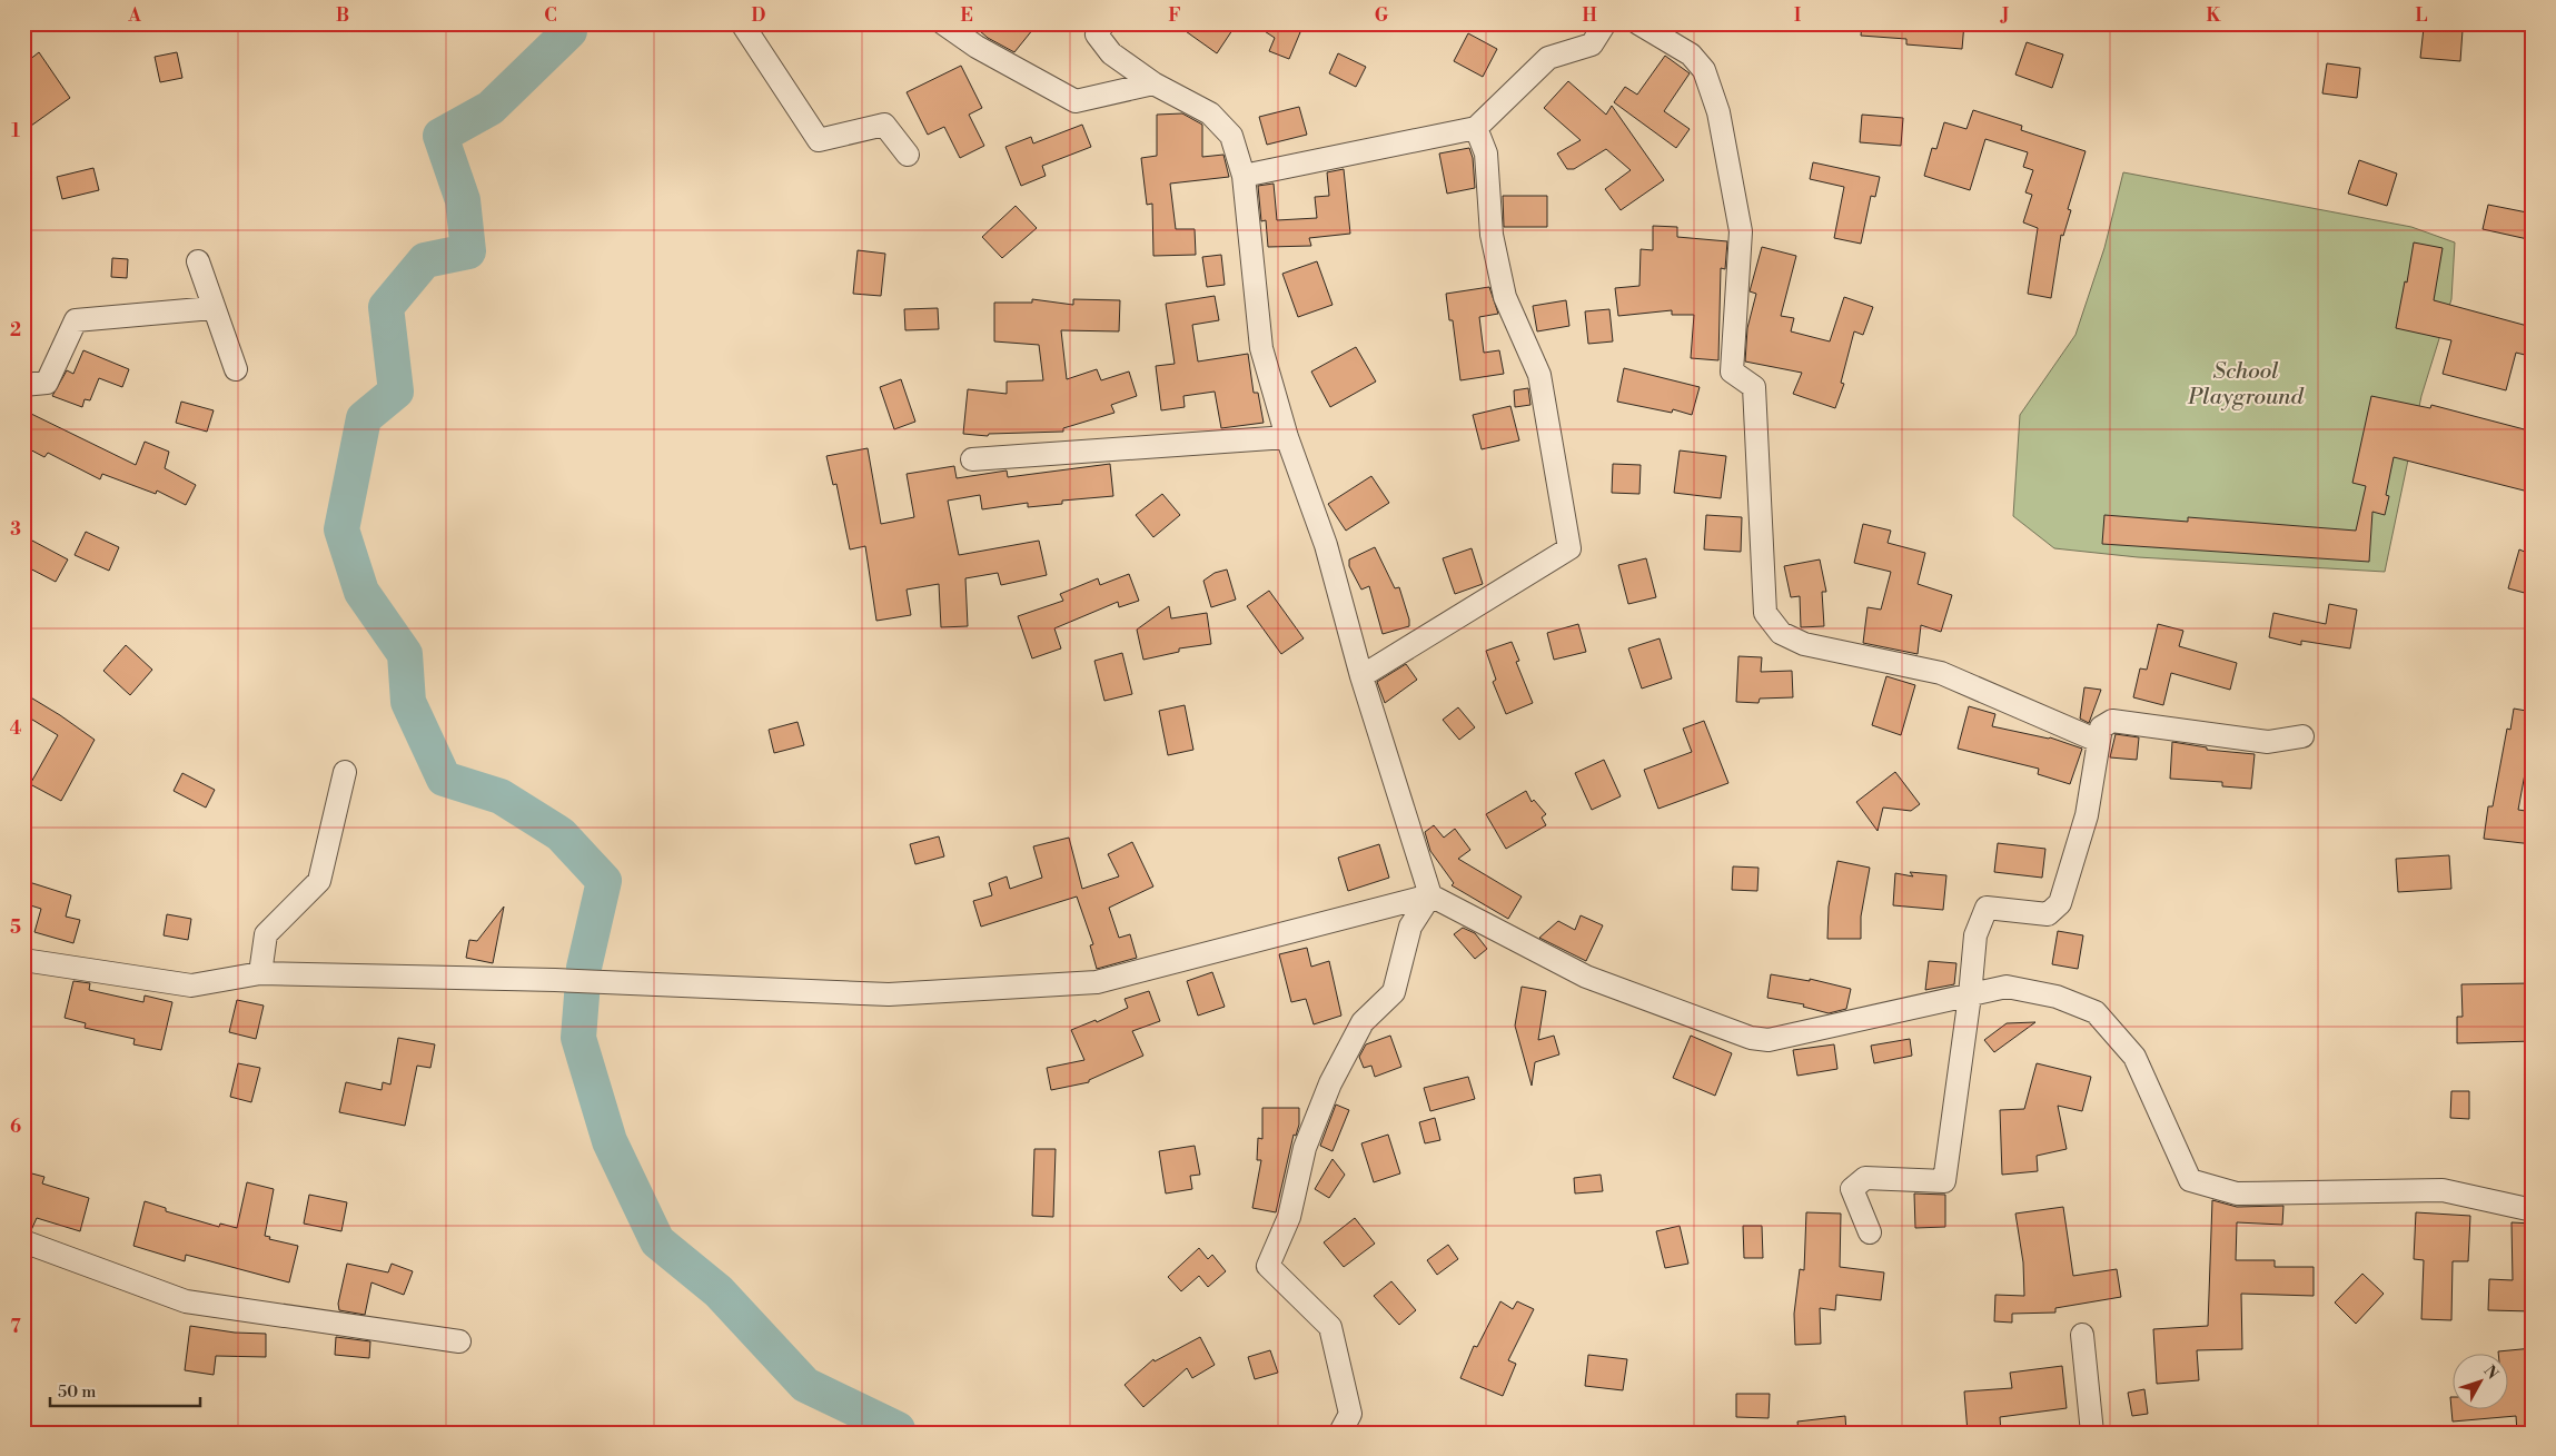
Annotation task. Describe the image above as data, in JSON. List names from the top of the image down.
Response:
{
  "parks": ["School Playground"],
  "scale_bar": "50 m",
  "north": "top right",
  "grid": {
    "columns": [
      "A",
      "B",
      "C",
      "D",
      "E",
      "F",
      "G",
      "H",
      "I",
      "J",
      "K",
      "L"
    ],
    "rows": [
      "1",
      "2",
      "3",
      "4",
      "5",
      "6",
      "7"
    ]
  }
}
